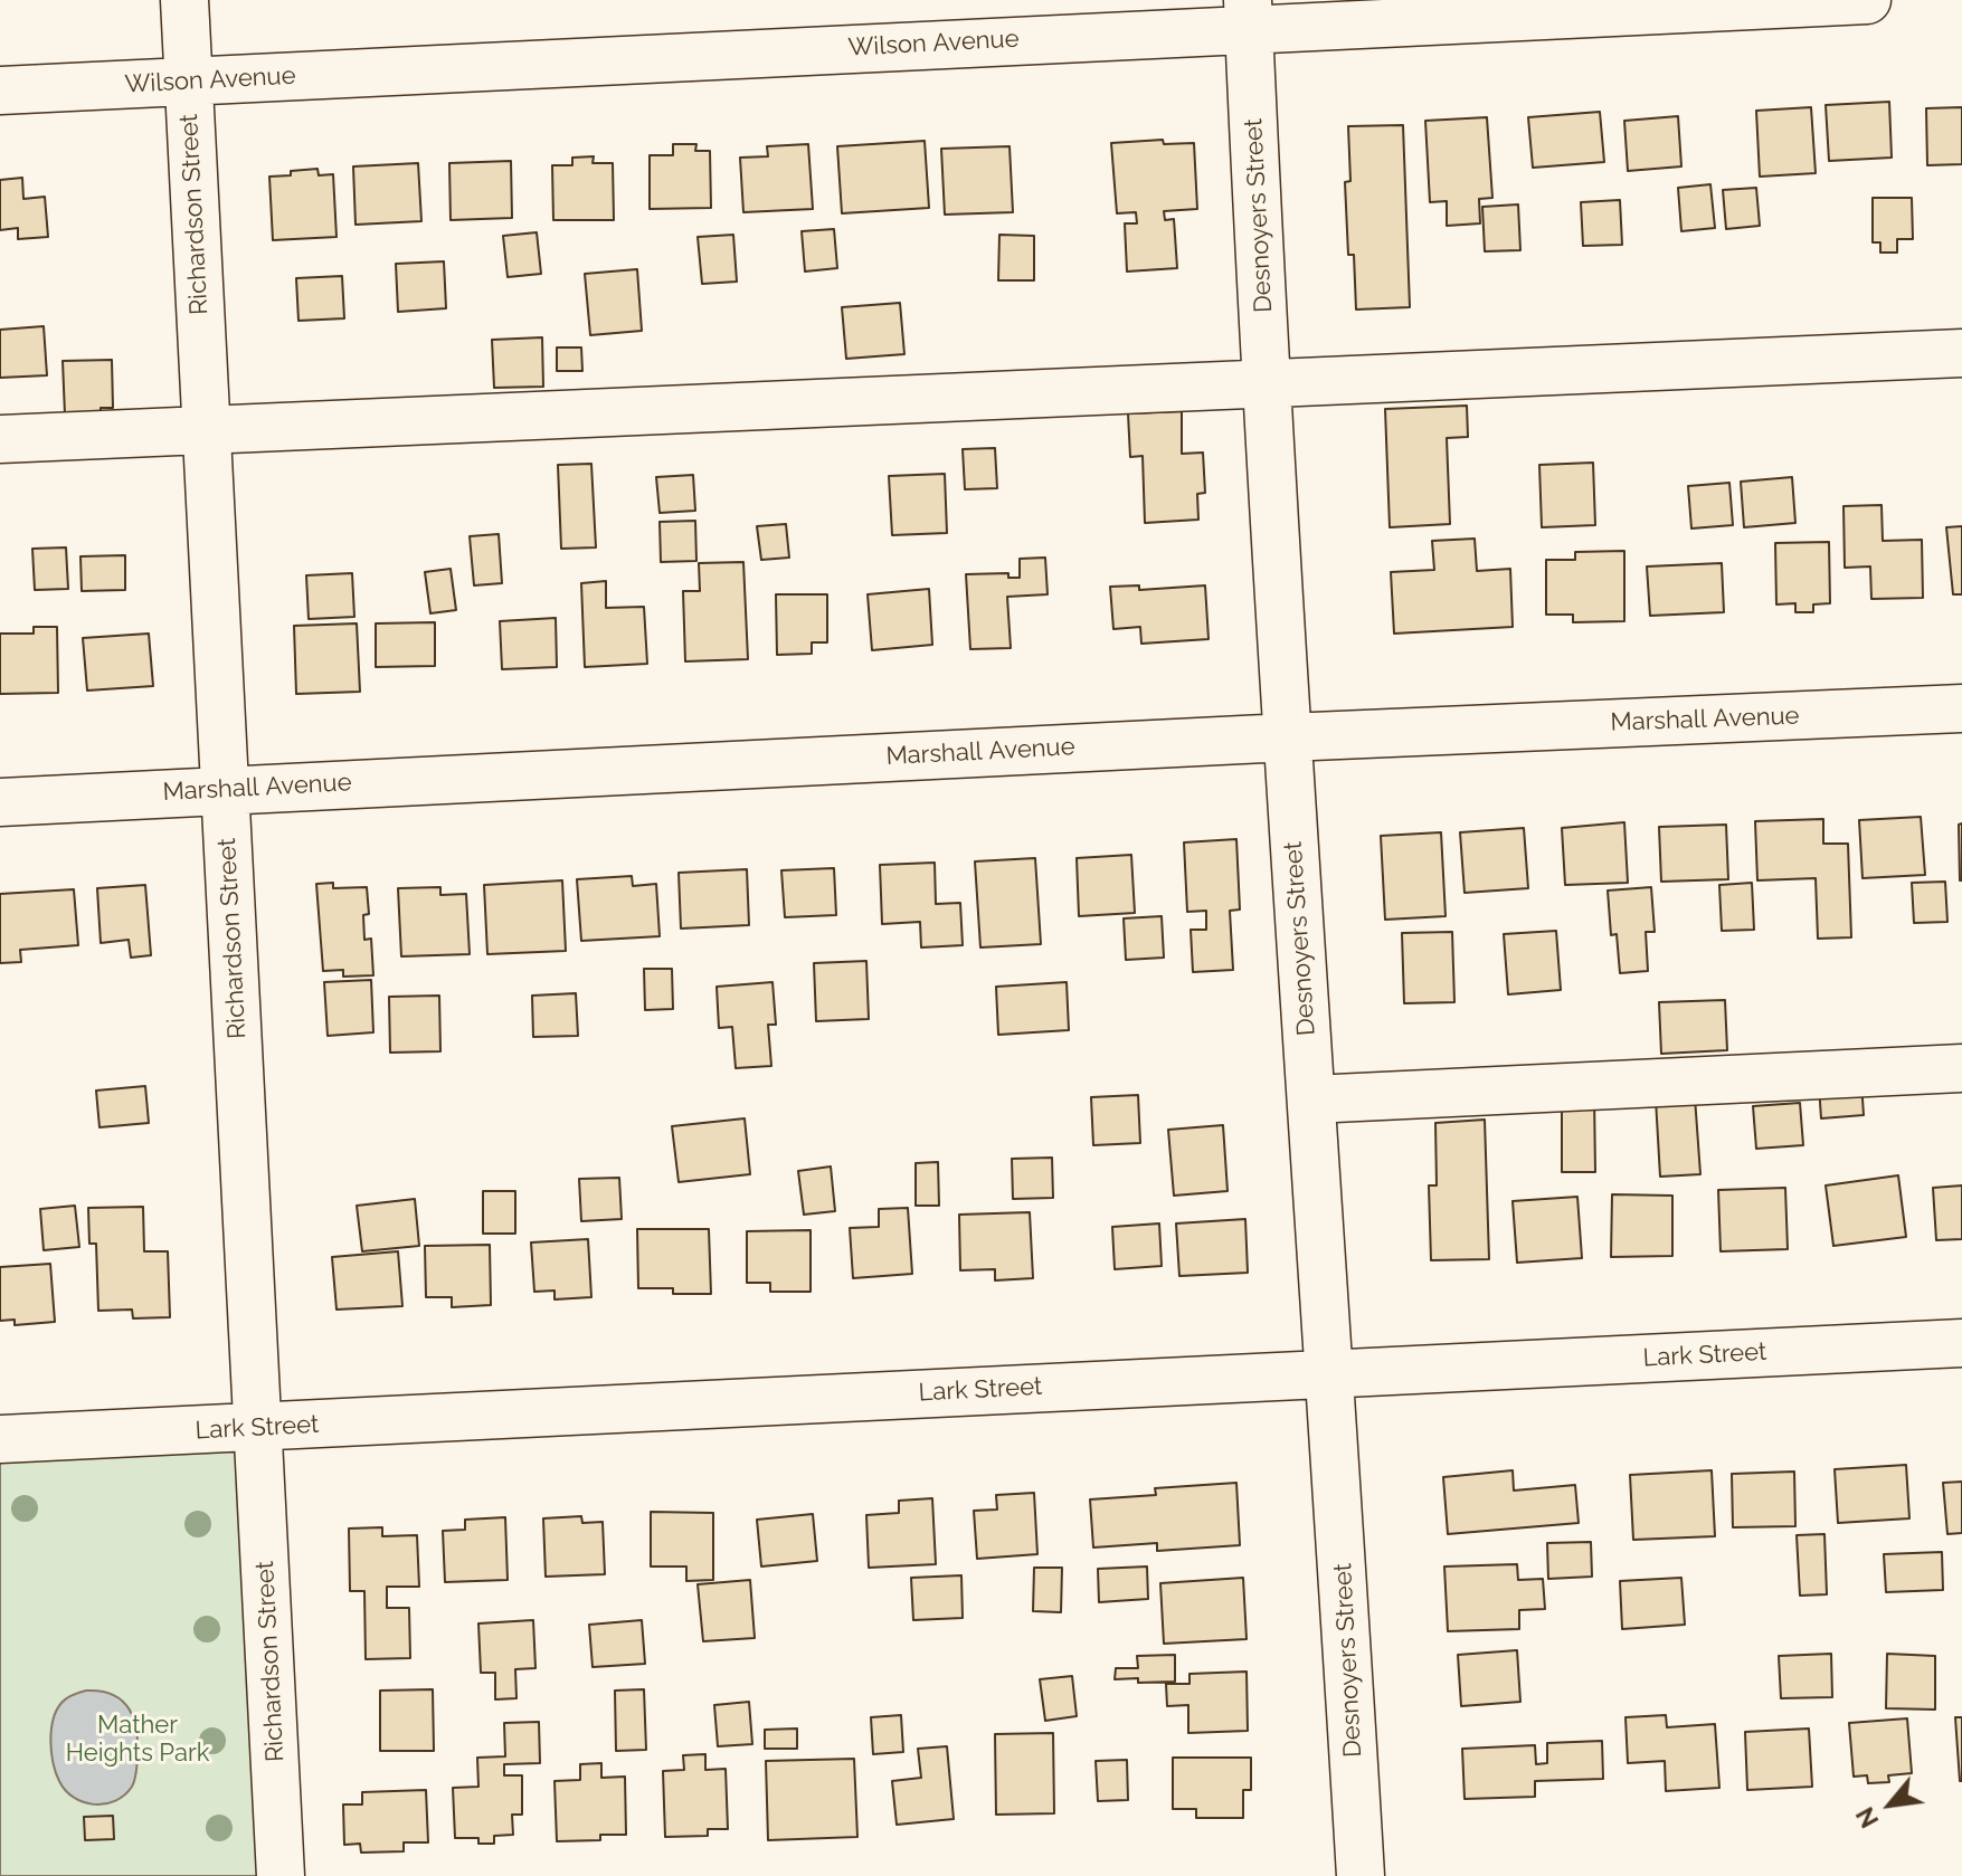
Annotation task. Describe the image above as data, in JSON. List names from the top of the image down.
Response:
{
  "streets": {
    "street": [
      "Wilson Avenue",
      "Richardson Street",
      "Desnoyers Street",
      "Marshall Avenue",
      "Lark Street"
    ]
  },
  "crossings": [
    ["Wilson Avenue", "Richardson Street"],
    ["Wilson Avenue", "Desnoyers Street"],
    ["Richardson Street", "Marshall Avenue"],
    ["Richardson Street", "Lark Street"],
    ["Desnoyers Street", "Marshall Avenue"],
    ["Desnoyers Street", "Lark Street"]
  ],
  "parks": ["Mather Heights Park"],
  "north": "bottom left"
}
